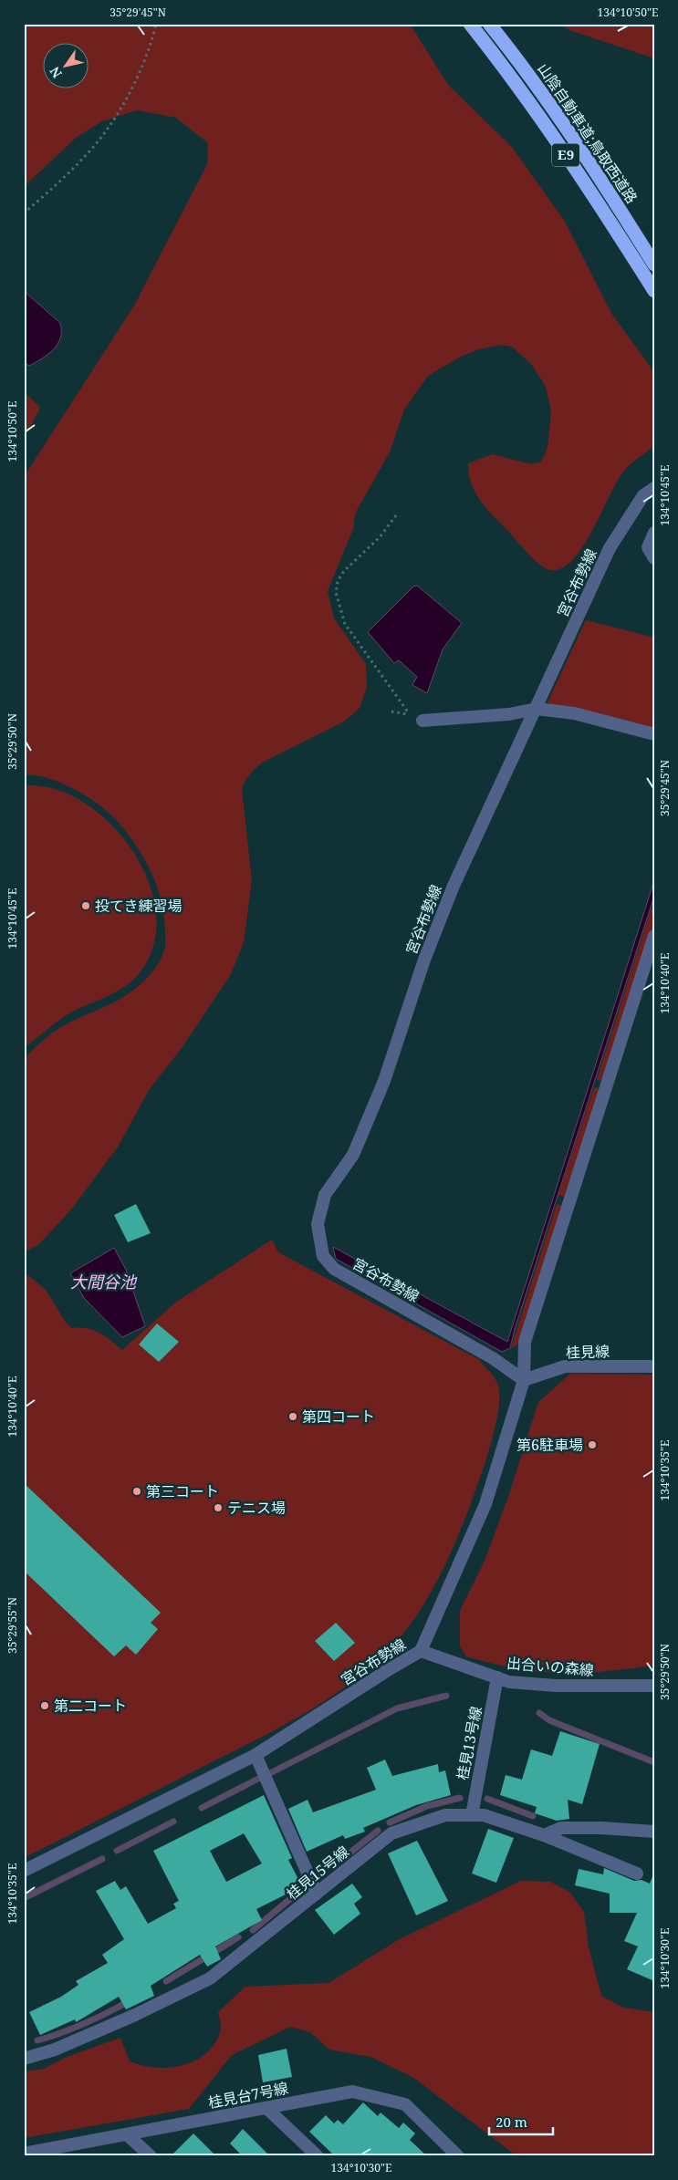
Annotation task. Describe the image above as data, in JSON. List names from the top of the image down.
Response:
{
  "streets": {
    "highway": ["山陰自動車道;鳥取西道路", "E9"],
    "street": [
      "宮谷布勢線",
      "桂見線",
      "出合いの森線",
      "桂見13号線",
      "桂見15号線",
      "桂見台7号線"
    ]
  },
  "crossings": [
    ["宮谷布勢線", "桂見線"],
    ["宮谷布勢線", "出合いの森線"],
    ["出合いの森線", "桂見13号線"],
    ["桂見13号線", "桂見15号線"]
  ],
  "water": ["大間谷池"],
  "places": [
    "投てき練習場",
    "第四コート",
    "第6駐車場",
    "第三コート",
    "テニス場",
    "第二コート"
  ],
  "scale_bar": "20 m",
  "north": "bottom left",
  "coordinates": [
    "35°29'45\"N",
    "134°10'50\"E",
    "134°10'45\"E",
    "35°29'50\"N",
    "134°10'40\"E",
    "134°10'35\"E",
    "35°29'55\"N",
    "134°10'30\"E"
  ]
}
